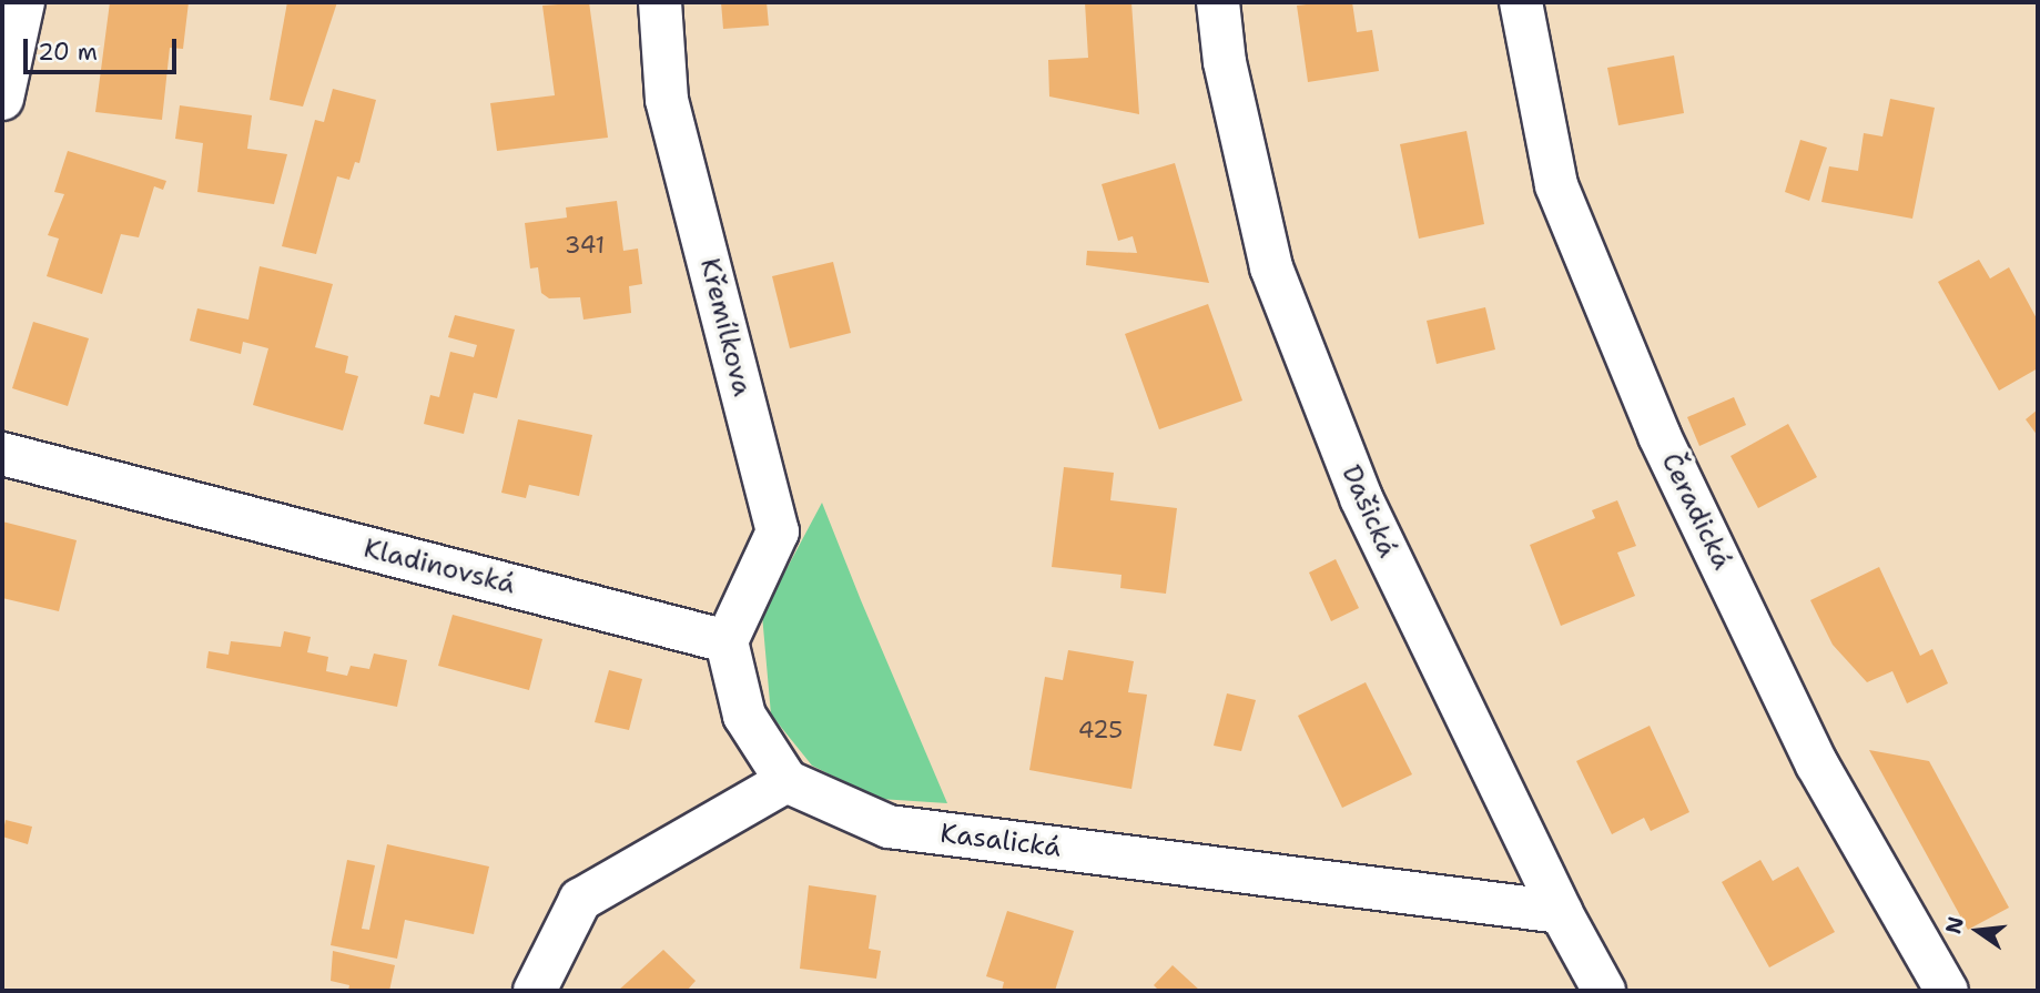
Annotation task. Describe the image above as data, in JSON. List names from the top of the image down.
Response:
{
  "streets": {
    "street": [
      "Křemílkova",
      "Dašická",
      "Čeradická",
      "Kladinovská",
      "Kasalická"
    ]
  },
  "crossings": [
    ["Křemílkova", "Kladinovská"],
    ["Dašická", "Kasalická"]
  ],
  "house_numbers": ["341", "425"],
  "scale_bar": "20 m",
  "north": "left"
}
